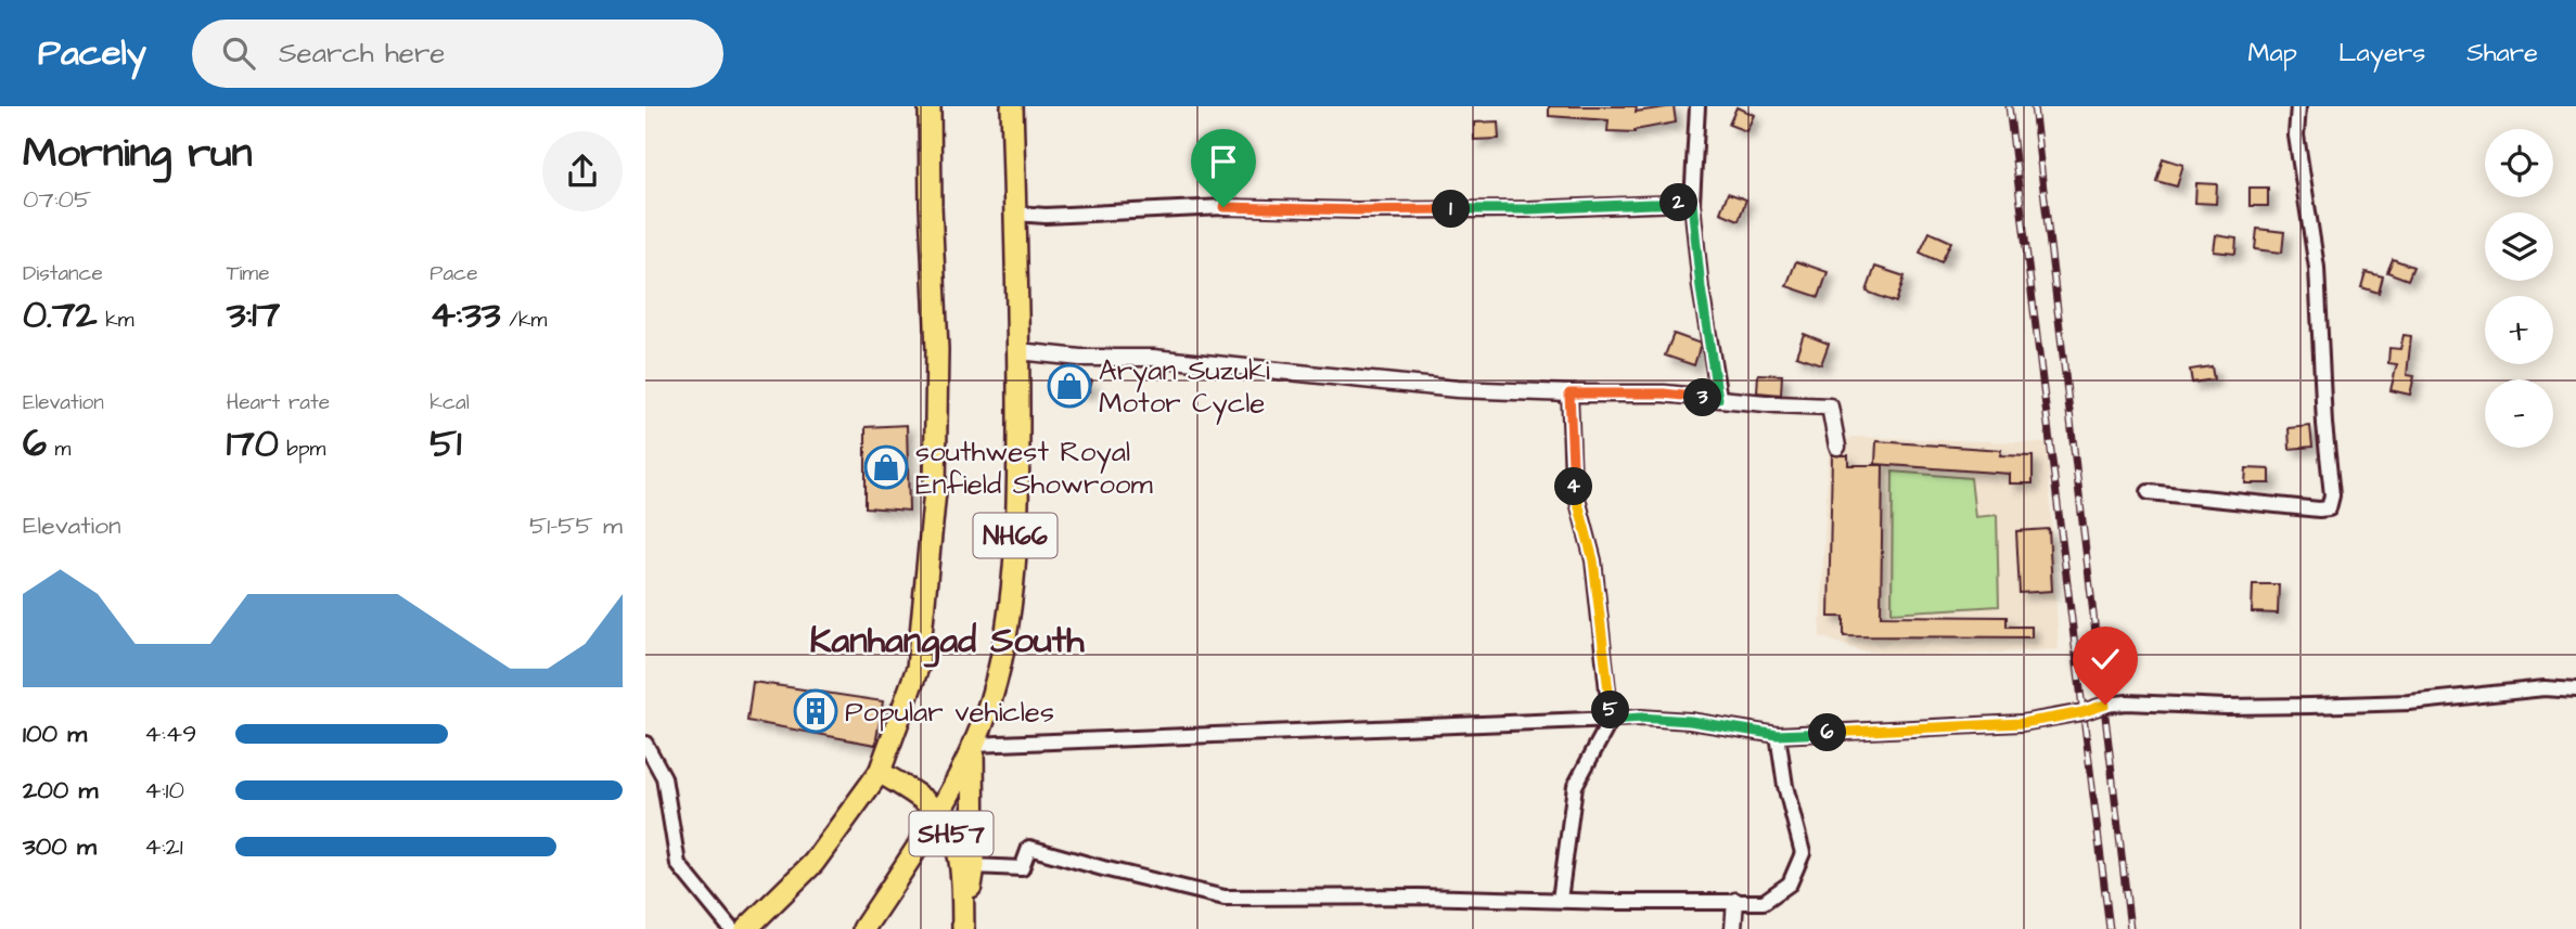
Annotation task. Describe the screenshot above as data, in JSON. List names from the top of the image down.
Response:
{
  "streets": {
    "main road": ["NH66", "SH57"]
  },
  "crossings": [
    ["NH66", "SH57"]
  ],
  "districts": ["Kanhangad South"],
  "places": {
    "shop": ["Aryan Suzuki Motor Cycle", "southwest Royal Enfield Showroom"],
    "building": ["Popular vehicles"]
  },
  "page": {
    "header": "Pacely",
    "search": "Search here",
    "nav": ["Map", "Layers", "Share"],
    "heading": ["Morning run", "07:05"],
    "map_buttons": ["+", "−"],
    "pins": [
      "2",
      "1",
      "3",
      "4",
      "5",
      "6"
    ],
    "stats": [
      ["Distance", "0.72 km"],
      ["Time", "3:17"],
      ["Pace", "4:33 /km"],
      ["Elevation", "6 m"],
      ["Heart rate", "170 bpm"],
      ["kcal", "51"]
    ],
    "chart": ["Elevation", "51–55 m"],
    "list": [
      {
        "name": "100 m",
        "note": "4:49"
      },
      {
        "name": "200 m",
        "note": "4:10"
      },
      {
        "name": "300 m",
        "note": "4:21"
      }
    ]
  }
}
